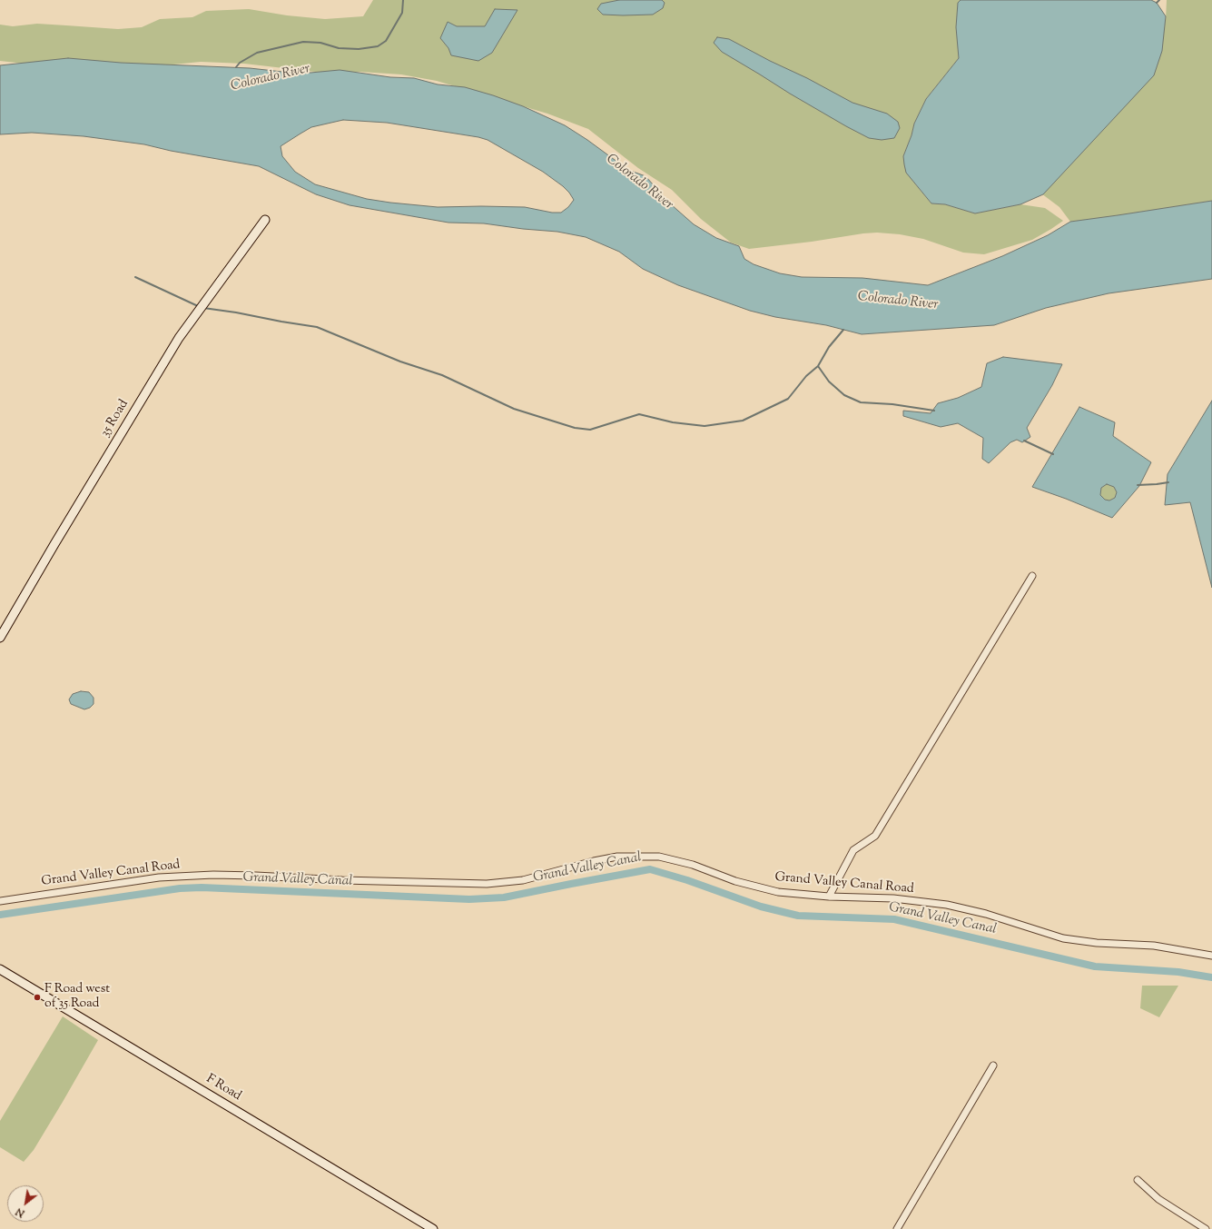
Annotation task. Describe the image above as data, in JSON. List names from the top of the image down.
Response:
{
  "streets": {
    "street": ["35 Road", "Grand Valley Canal Road", "F Road"]
  },
  "water": ["Colorado River", "Grand Valley Canal"],
  "places": ["F Road west of 35 Road"],
  "north": "bottom left"
}
